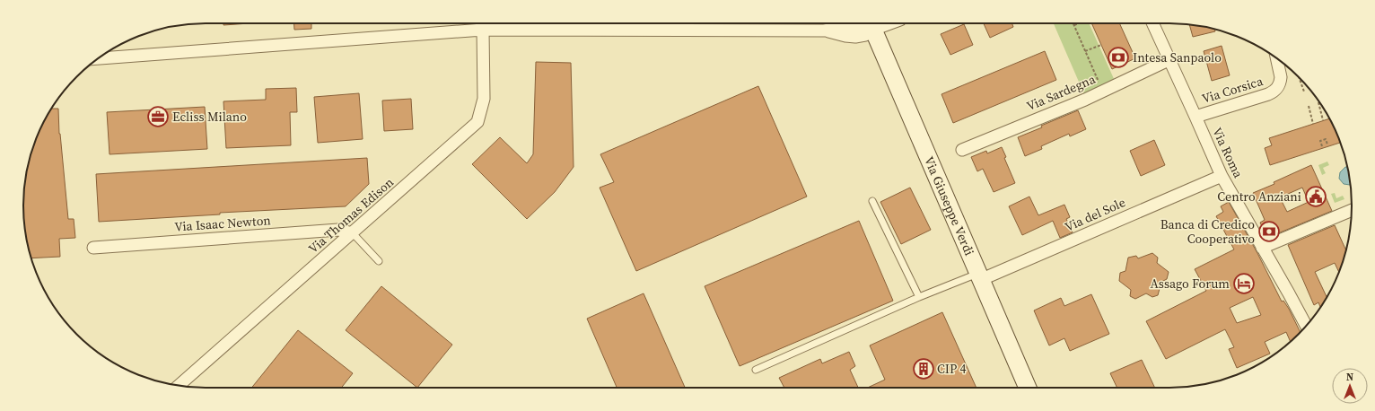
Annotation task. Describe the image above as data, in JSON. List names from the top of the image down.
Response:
{
  "streets": {
    "main road": ["Via Giuseppe Verdi"],
    "street": [
      "Via Corsica",
      "Via Sardegna",
      "Via Roma",
      "Via del Sole",
      "Via Thomas Edison",
      "Via Isaac Newton"
    ]
  },
  "crossings": [
    ["Via Corsica", "Via Roma"],
    ["Via Sardegna", "Via Roma"],
    ["Via Roma", "Via del Sole"],
    ["Via Giuseppe Verdi", "Via del Sole"],
    ["Via Thomas Edison", "Via Isaac Newton"]
  ],
  "places": {
    "bank": ["Intesa Sanpaolo", "Banca di Credico Cooperativo"],
    "office": ["Ecliss Milano"],
    "public building": ["Centro Anziani"],
    "hotel": ["Assago Forum"],
    "building": ["CIP 4"]
  },
  "north": "top"
}
